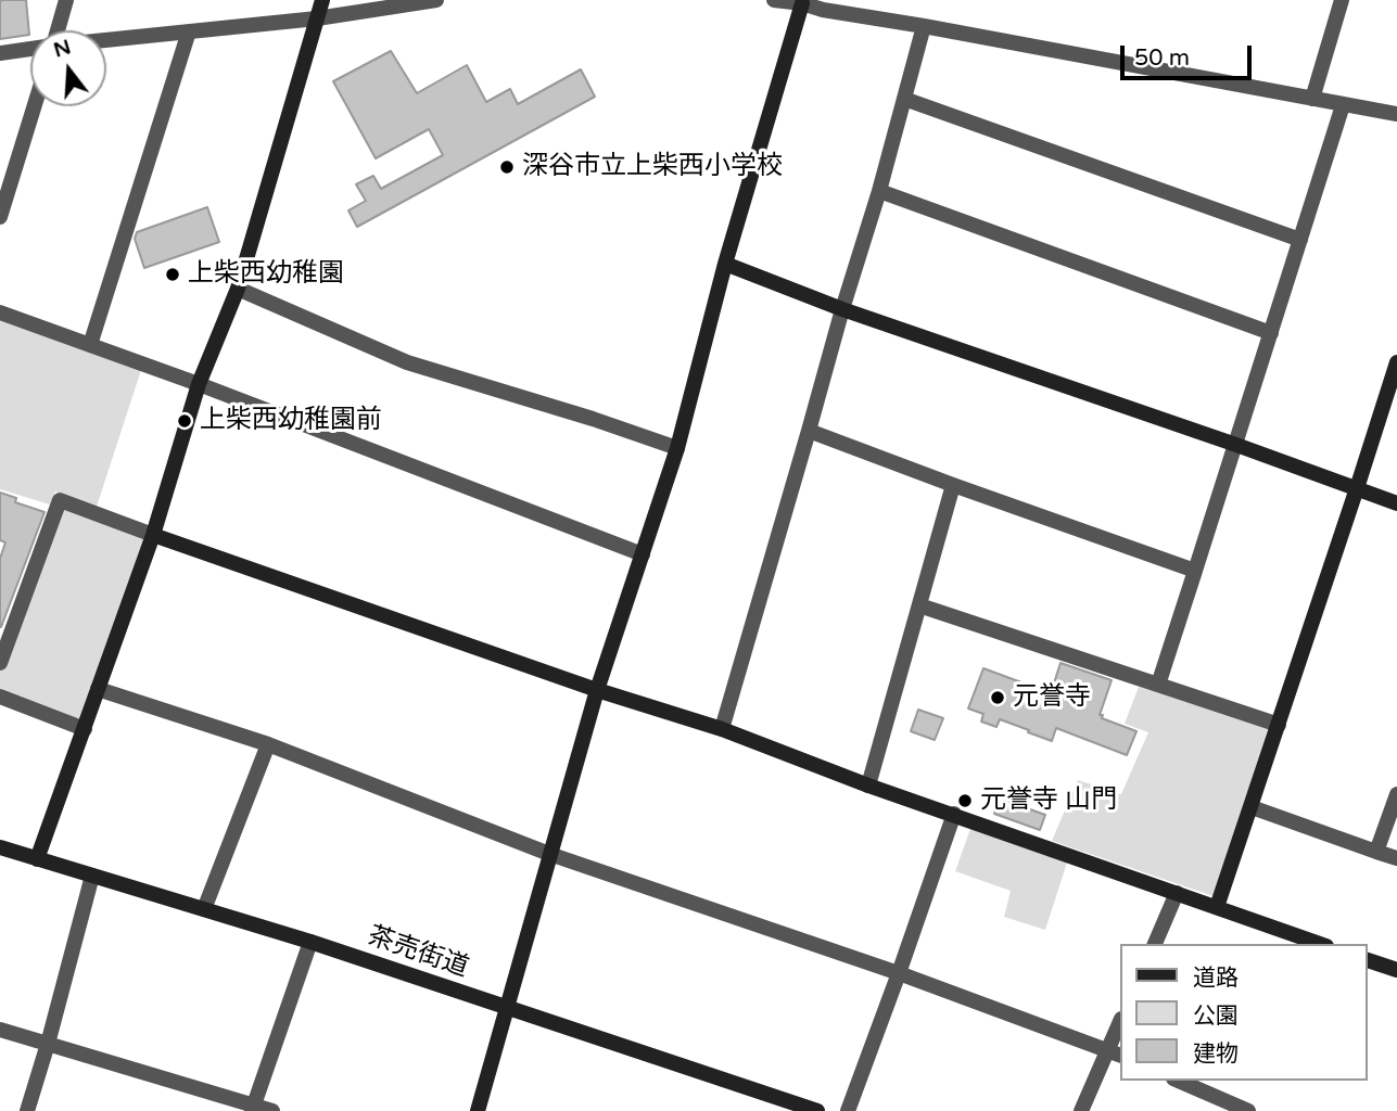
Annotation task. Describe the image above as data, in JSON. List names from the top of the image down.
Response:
{
  "streets": {
    "street": ["茶売街道"]
  },
  "places": [
    "深谷市立上柴西小学校",
    "上柴西幼稚園",
    "上柴西幼稚園前",
    "元誉寺",
    "元誉寺 山門"
  ],
  "legend": ["道路", "公園", "建物"],
  "scale_bar": "50 m",
  "north": "top"
}
